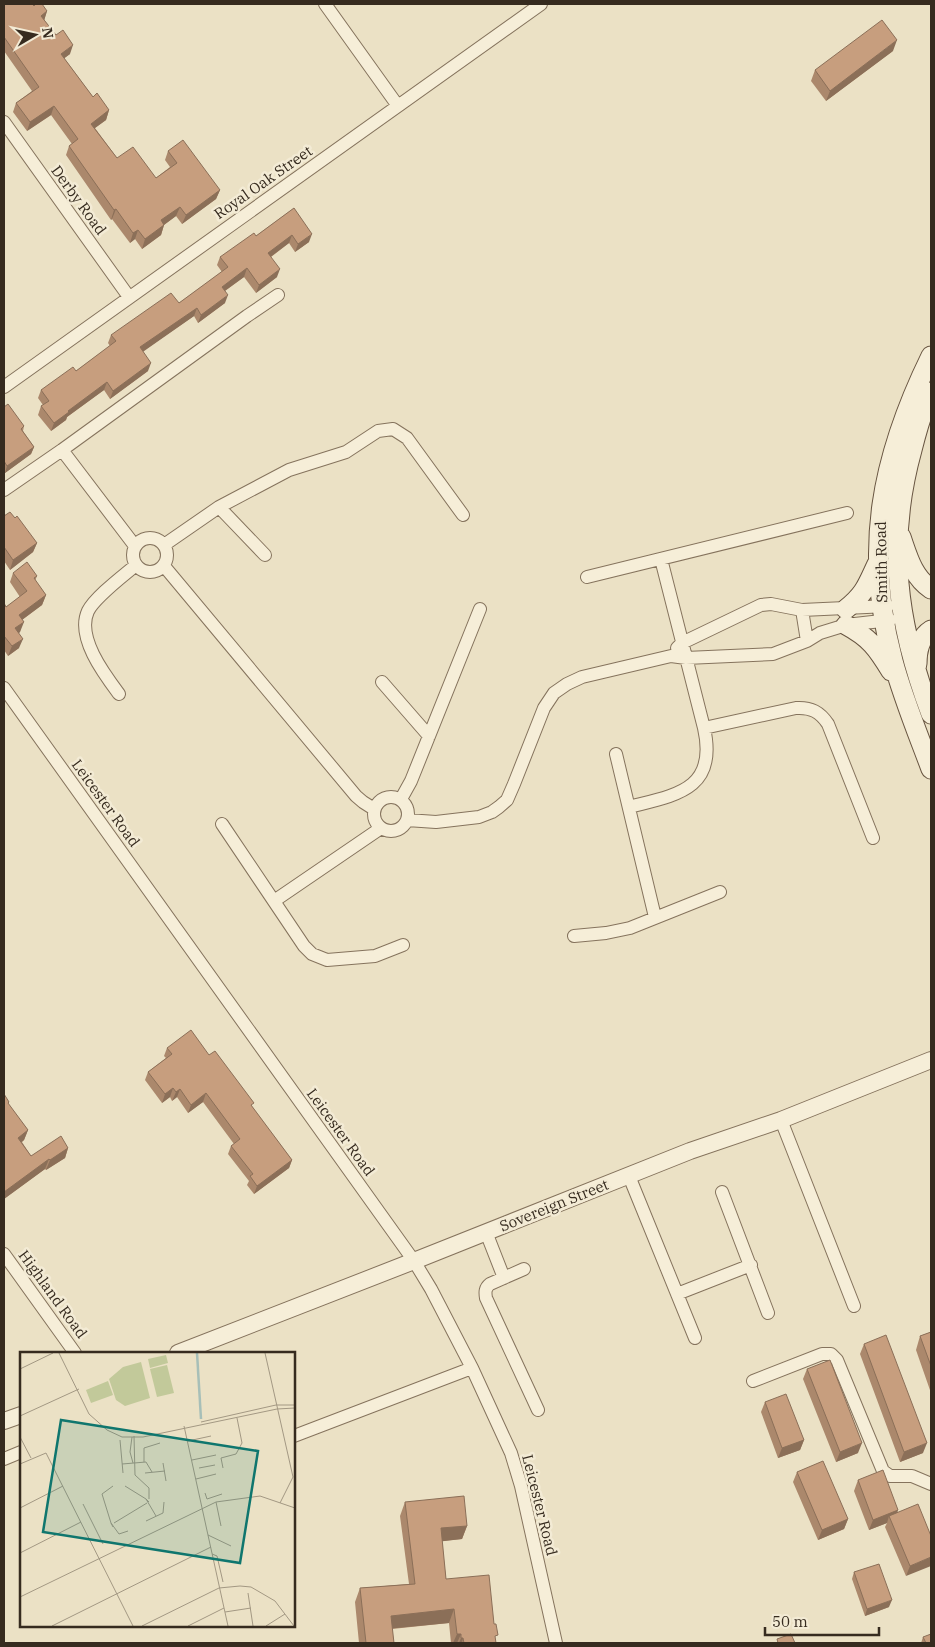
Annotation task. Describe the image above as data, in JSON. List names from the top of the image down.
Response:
{
  "streets": {
    "main road": ["Smith Road"],
    "street": [
      "Royal Oak Street",
      "Derby Road",
      "Leicester Road",
      "Sovereign Street",
      "Highland Road"
    ]
  },
  "crossings": [
    ["Royal Oak Street", "Derby Road"],
    ["Leicester Road", "Sovereign Street"]
  ],
  "scale_bar": "50 m",
  "north": "right"
}
